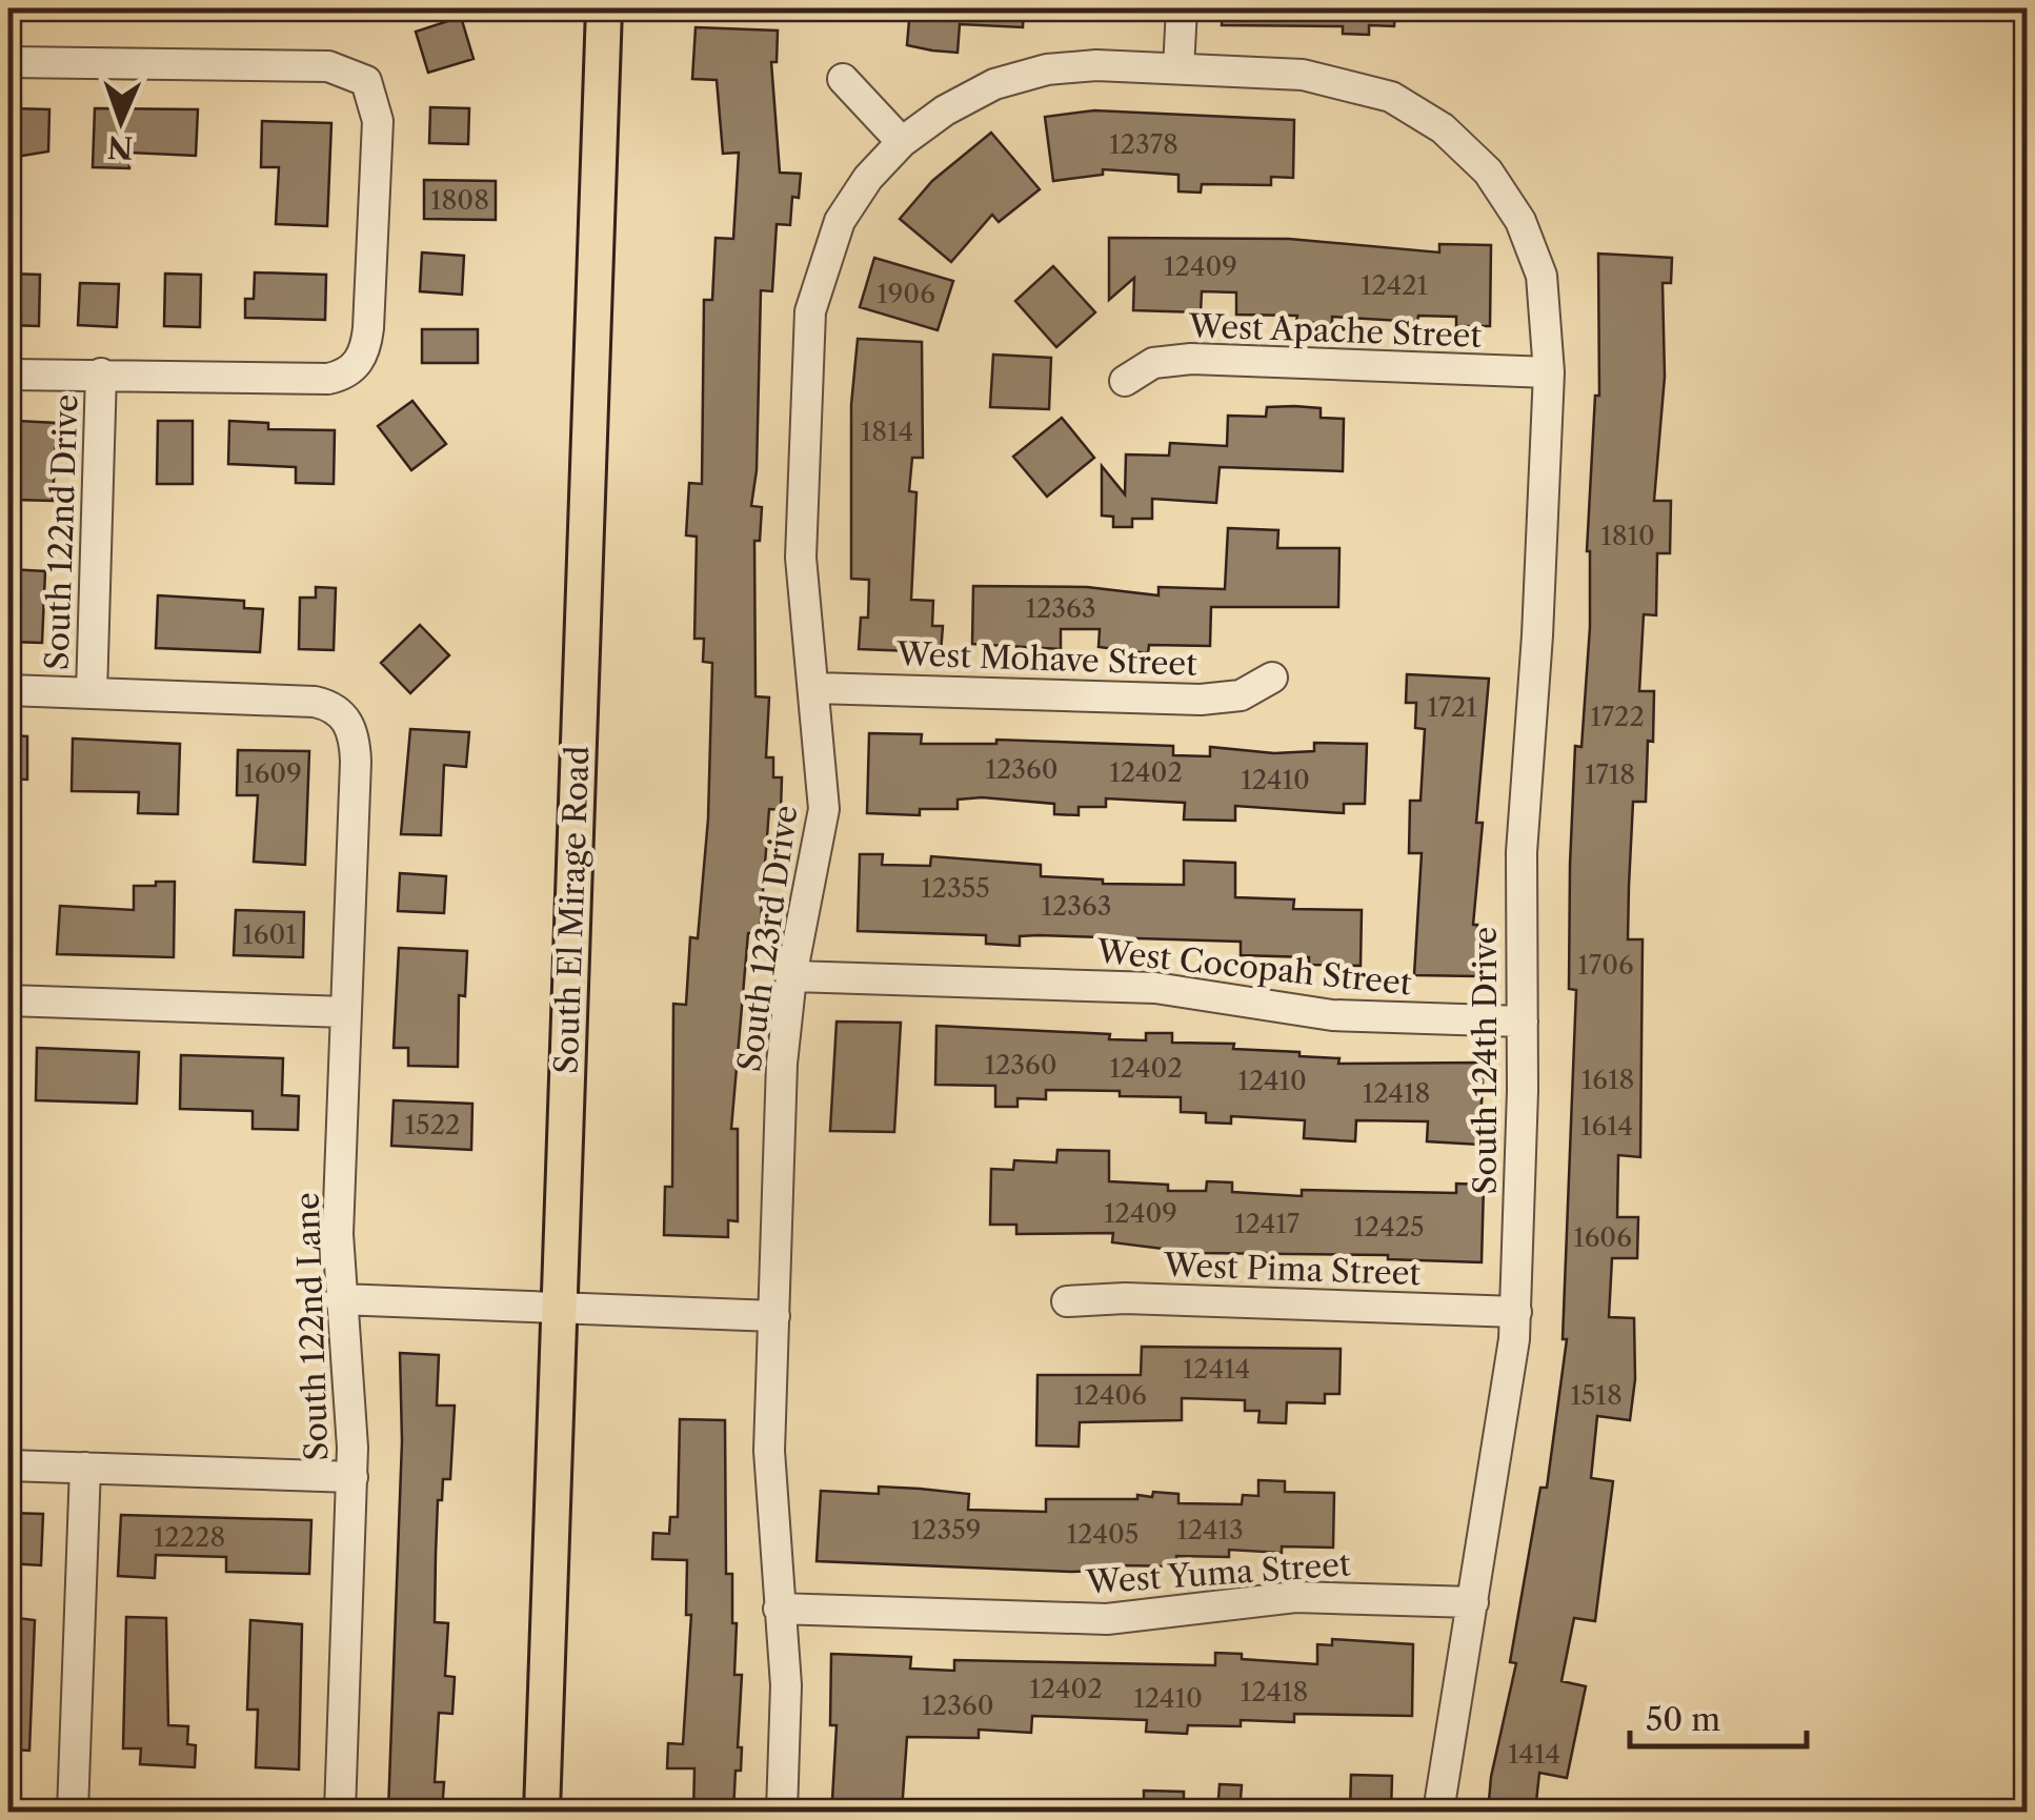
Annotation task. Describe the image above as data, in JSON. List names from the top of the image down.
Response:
{
  "streets": {
    "main road": ["South El Mirage Road"],
    "street": [
      "West Apache Street",
      "South 122nd Drive",
      "West Mohave Street",
      "South 123rd Drive",
      "West Cocopah Street",
      "South 124th Drive",
      "West Pima Street",
      "South 122nd Lane",
      "West Yuma Street"
    ]
  },
  "crossings": [
    ["West Apache Street", "South 124th Drive"],
    ["South 122nd Drive", "South 122nd Lane"],
    ["West Mohave Street", "South 123rd Drive"],
    ["South 123rd Drive", "West Cocopah Street"],
    ["South 123rd Drive", "South 124th Drive"],
    ["South 123rd Drive", "West Yuma Street"],
    ["West Cocopah Street", "South 124th Drive"],
    ["South 124th Drive", "West Pima Street"],
    ["South 124th Drive", "West Yuma Street"]
  ],
  "house_numbers": [
    "12378",
    "1808",
    "12409",
    "12421",
    "1906",
    "1814",
    "1810",
    "12363",
    "1721",
    "1722",
    "12360",
    "12402",
    "1609",
    "1718",
    "12410",
    "12355",
    "12363",
    "1601",
    "1706",
    "12360",
    "12402",
    "1618",
    "12410",
    "12418",
    "1522",
    "1614",
    "12409",
    "12417",
    "12425",
    "1606",
    "12414",
    "12406",
    "1518",
    "12359",
    "12413",
    "12405",
    "12228",
    "12402",
    "12418",
    "12410",
    "12360",
    "1414"
  ],
  "scale_bar": "50 m",
  "north": "bottom"
}
